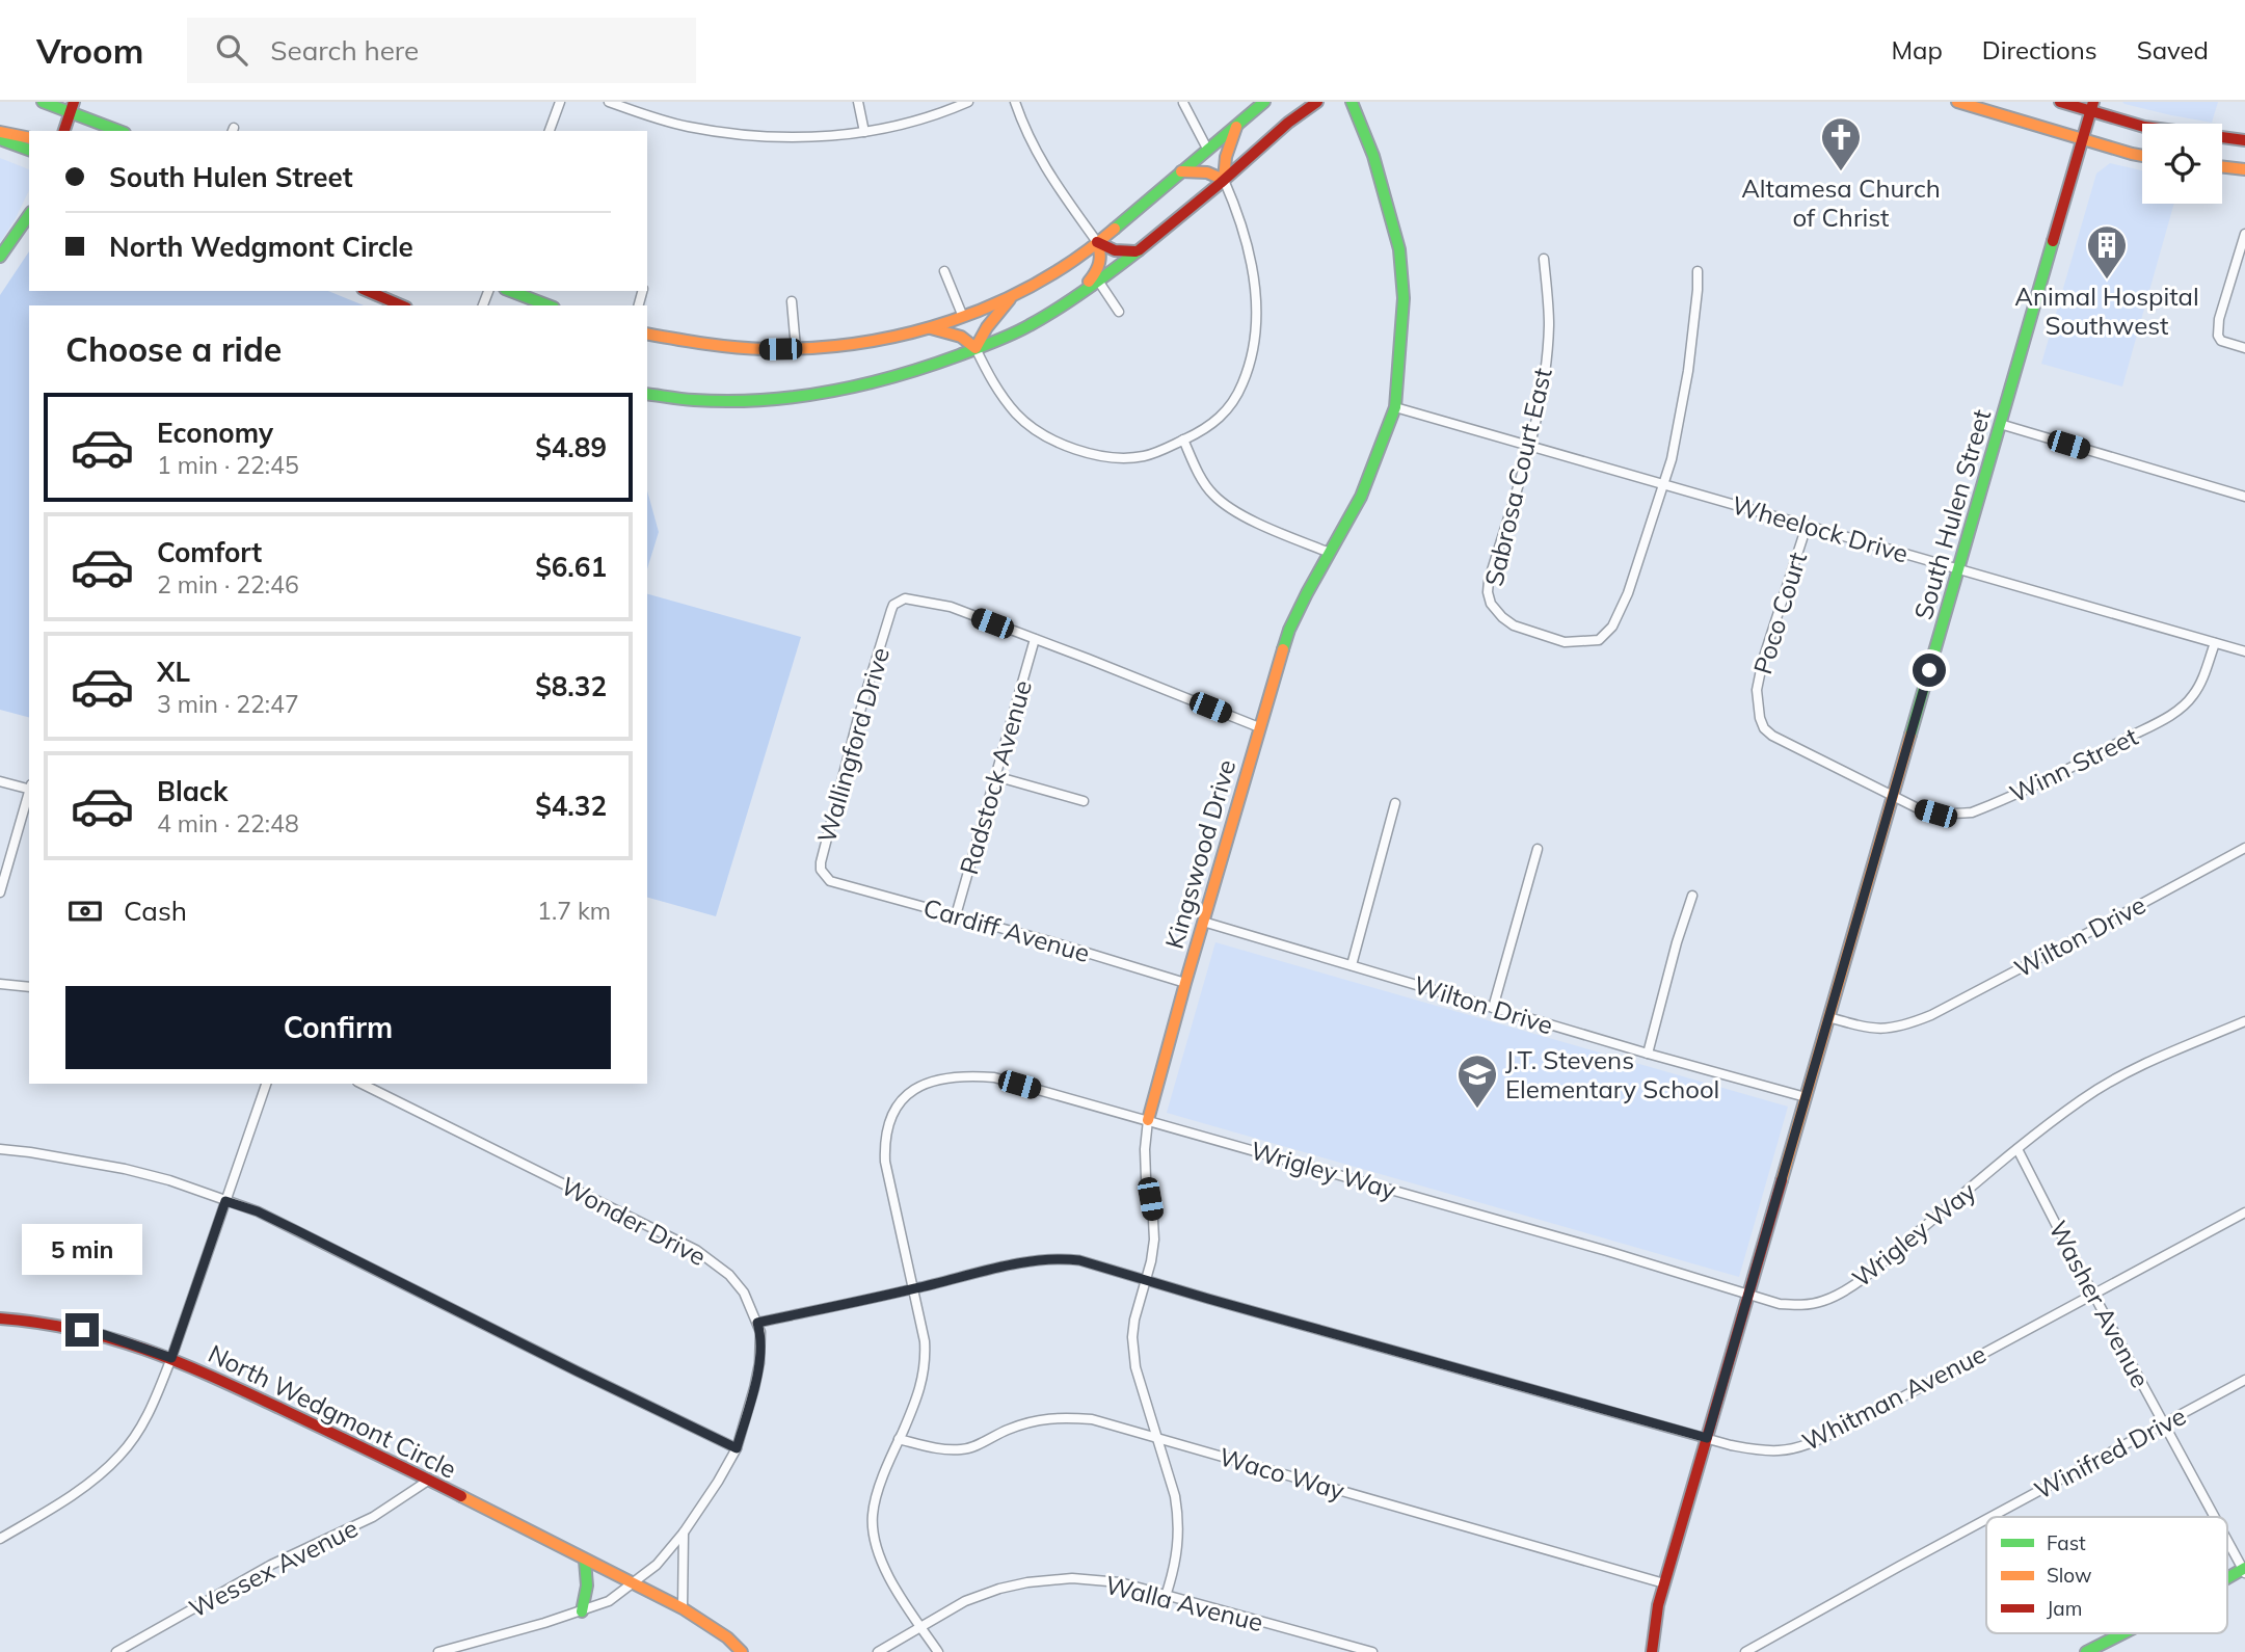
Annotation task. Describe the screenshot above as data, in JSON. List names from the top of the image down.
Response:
{
  "streets": {
    "main road": ["South Hulen Street", "Kingswood Drive", "North Wedgmont Circle"],
    "street": [
      "Sabrosa Court East",
      "Wheelock Drive",
      "Poco Court",
      "Wallingford Drive",
      "Winn Street",
      "Radstock Avenue",
      "Cardiff Avenue",
      "Wilton Drive",
      "Wrigley Way",
      "Wonder Drive",
      "Washer Avenue",
      "Whitman Avenue",
      "Winifred Drive",
      "Waco Way",
      "Wessex Avenue",
      "Walla Avenue"
    ]
  },
  "crossings": [
    ["Sabrosa Court East", "Wheelock Drive"],
    ["South Hulen Street", "Wheelock Drive"],
    ["South Hulen Street", "Poco Court"],
    ["South Hulen Street", "Winn Street"],
    ["South Hulen Street", "Wilton Drive"],
    ["South Hulen Street", "Wrigley Way"],
    ["South Hulen Street", "Whitman Avenue"],
    ["South Hulen Street", "Waco Way"],
    ["Wheelock Drive", "Poco Court"],
    ["Wheelock Drive", "Winn Street"],
    ["Wheelock Drive", "Kingswood Drive"],
    ["Poco Court", "Winn Street"],
    ["Wallingford Drive", "Radstock Avenue"],
    ["Wallingford Drive", "Cardiff Avenue"],
    ["Radstock Avenue", "Cardiff Avenue"],
    ["Kingswood Drive", "Cardiff Avenue"],
    ["Kingswood Drive", "Wilton Drive"],
    ["Kingswood Drive", "Wrigley Way"],
    ["Kingswood Drive", "Whitman Avenue"],
    ["Kingswood Drive", "Waco Way"],
    ["Kingswood Drive", "Walla Avenue"],
    ["Wrigley Way", "Washer Avenue"],
    ["Wrigley Way", "Whitman Avenue"],
    ["Wrigley Way", "Waco Way"],
    ["Wrigley Way", "Walla Avenue"],
    ["Wonder Drive", "Whitman Avenue"],
    ["Wonder Drive", "North Wedgmont Circle"],
    ["Washer Avenue", "Whitman Avenue"],
    ["Washer Avenue", "Winifred Drive"],
    ["North Wedgmont Circle", "Wessex Avenue"]
  ],
  "places": {
    "church": ["Altamesa Church of Christ"],
    "building": ["Animal Hospital Southwest"],
    "school or university": ["J.T. Stevens Elementary School"]
  },
  "legend": ["Fast", "Slow", "Jam"],
  "page": {
    "header": "Vroom",
    "search": "Search here",
    "nav": ["Map", "Directions", "Saved"],
    "banner": ["South Hulen Street", "North Wedgmont Circle"],
    "heading": "Choose a ride",
    "list": [
      {
        "name": "Economy",
        "note": "1 min · 22:45",
        "value": "$4.89"
      },
      {
        "name": "Comfort",
        "note": "2 min · 22:46",
        "value": "$6.61"
      },
      {
        "name": "XL",
        "note": "3 min · 22:47",
        "value": "$8.32"
      },
      {
        "name": "Black",
        "note": "4 min · 22:48",
        "value": "$4.32"
      }
    ],
    "pay": ["Cash", "1.7 km"],
    "buttons": "Confirm",
    "bubble": "5 min"
  }
}
